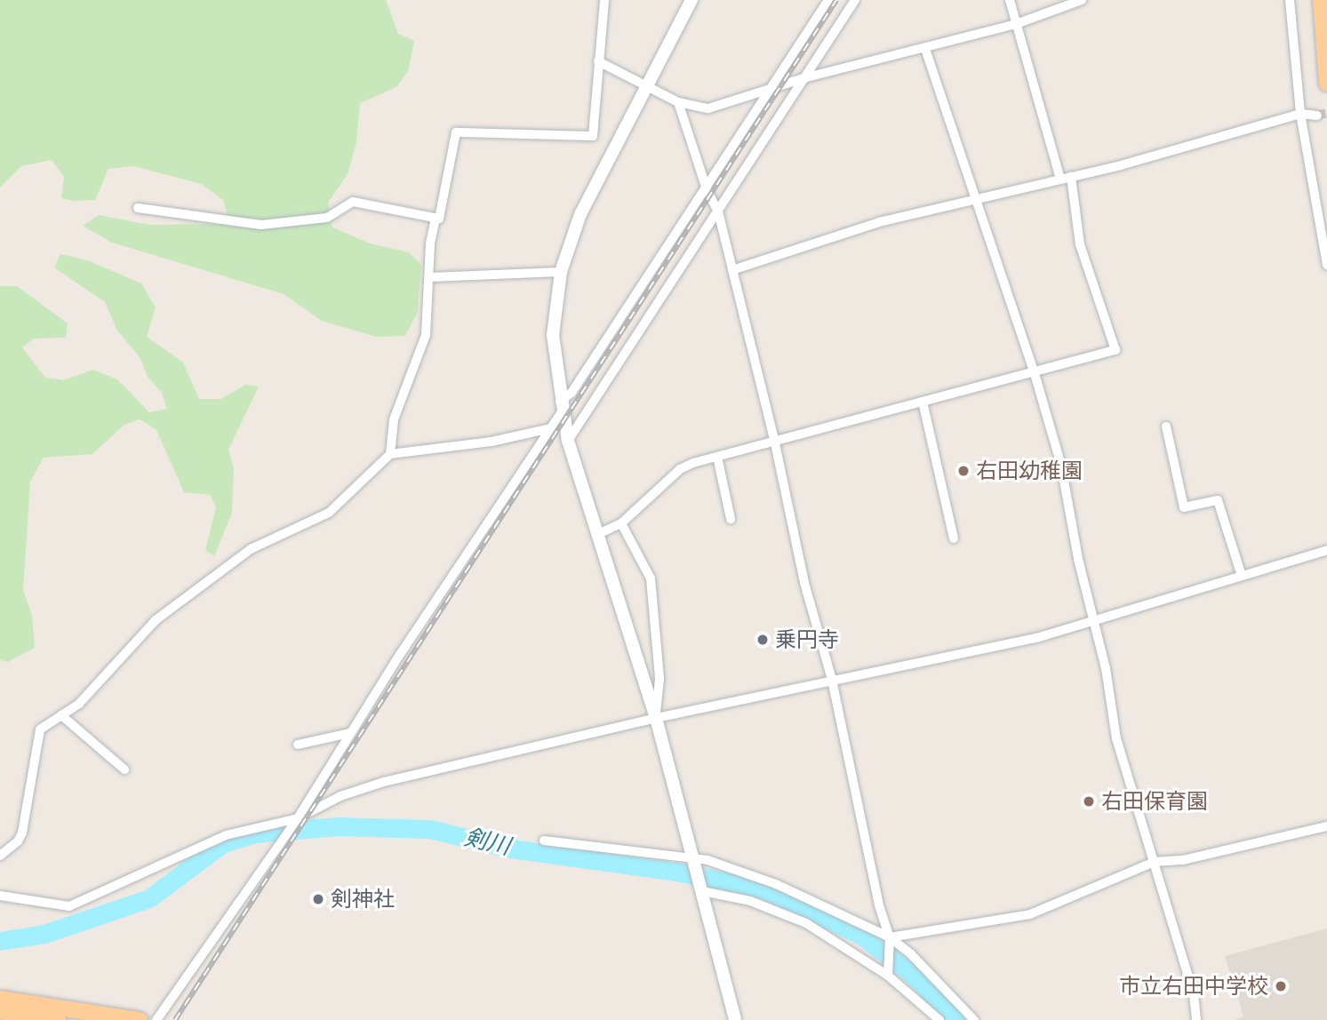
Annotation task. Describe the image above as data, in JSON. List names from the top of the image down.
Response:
{
  "water": ["剣川"],
  "places": [
    "右田幼稚園",
    "乗円寺",
    "右田保育園",
    "剣神社",
    "市立右田中学校"
  ]
}
